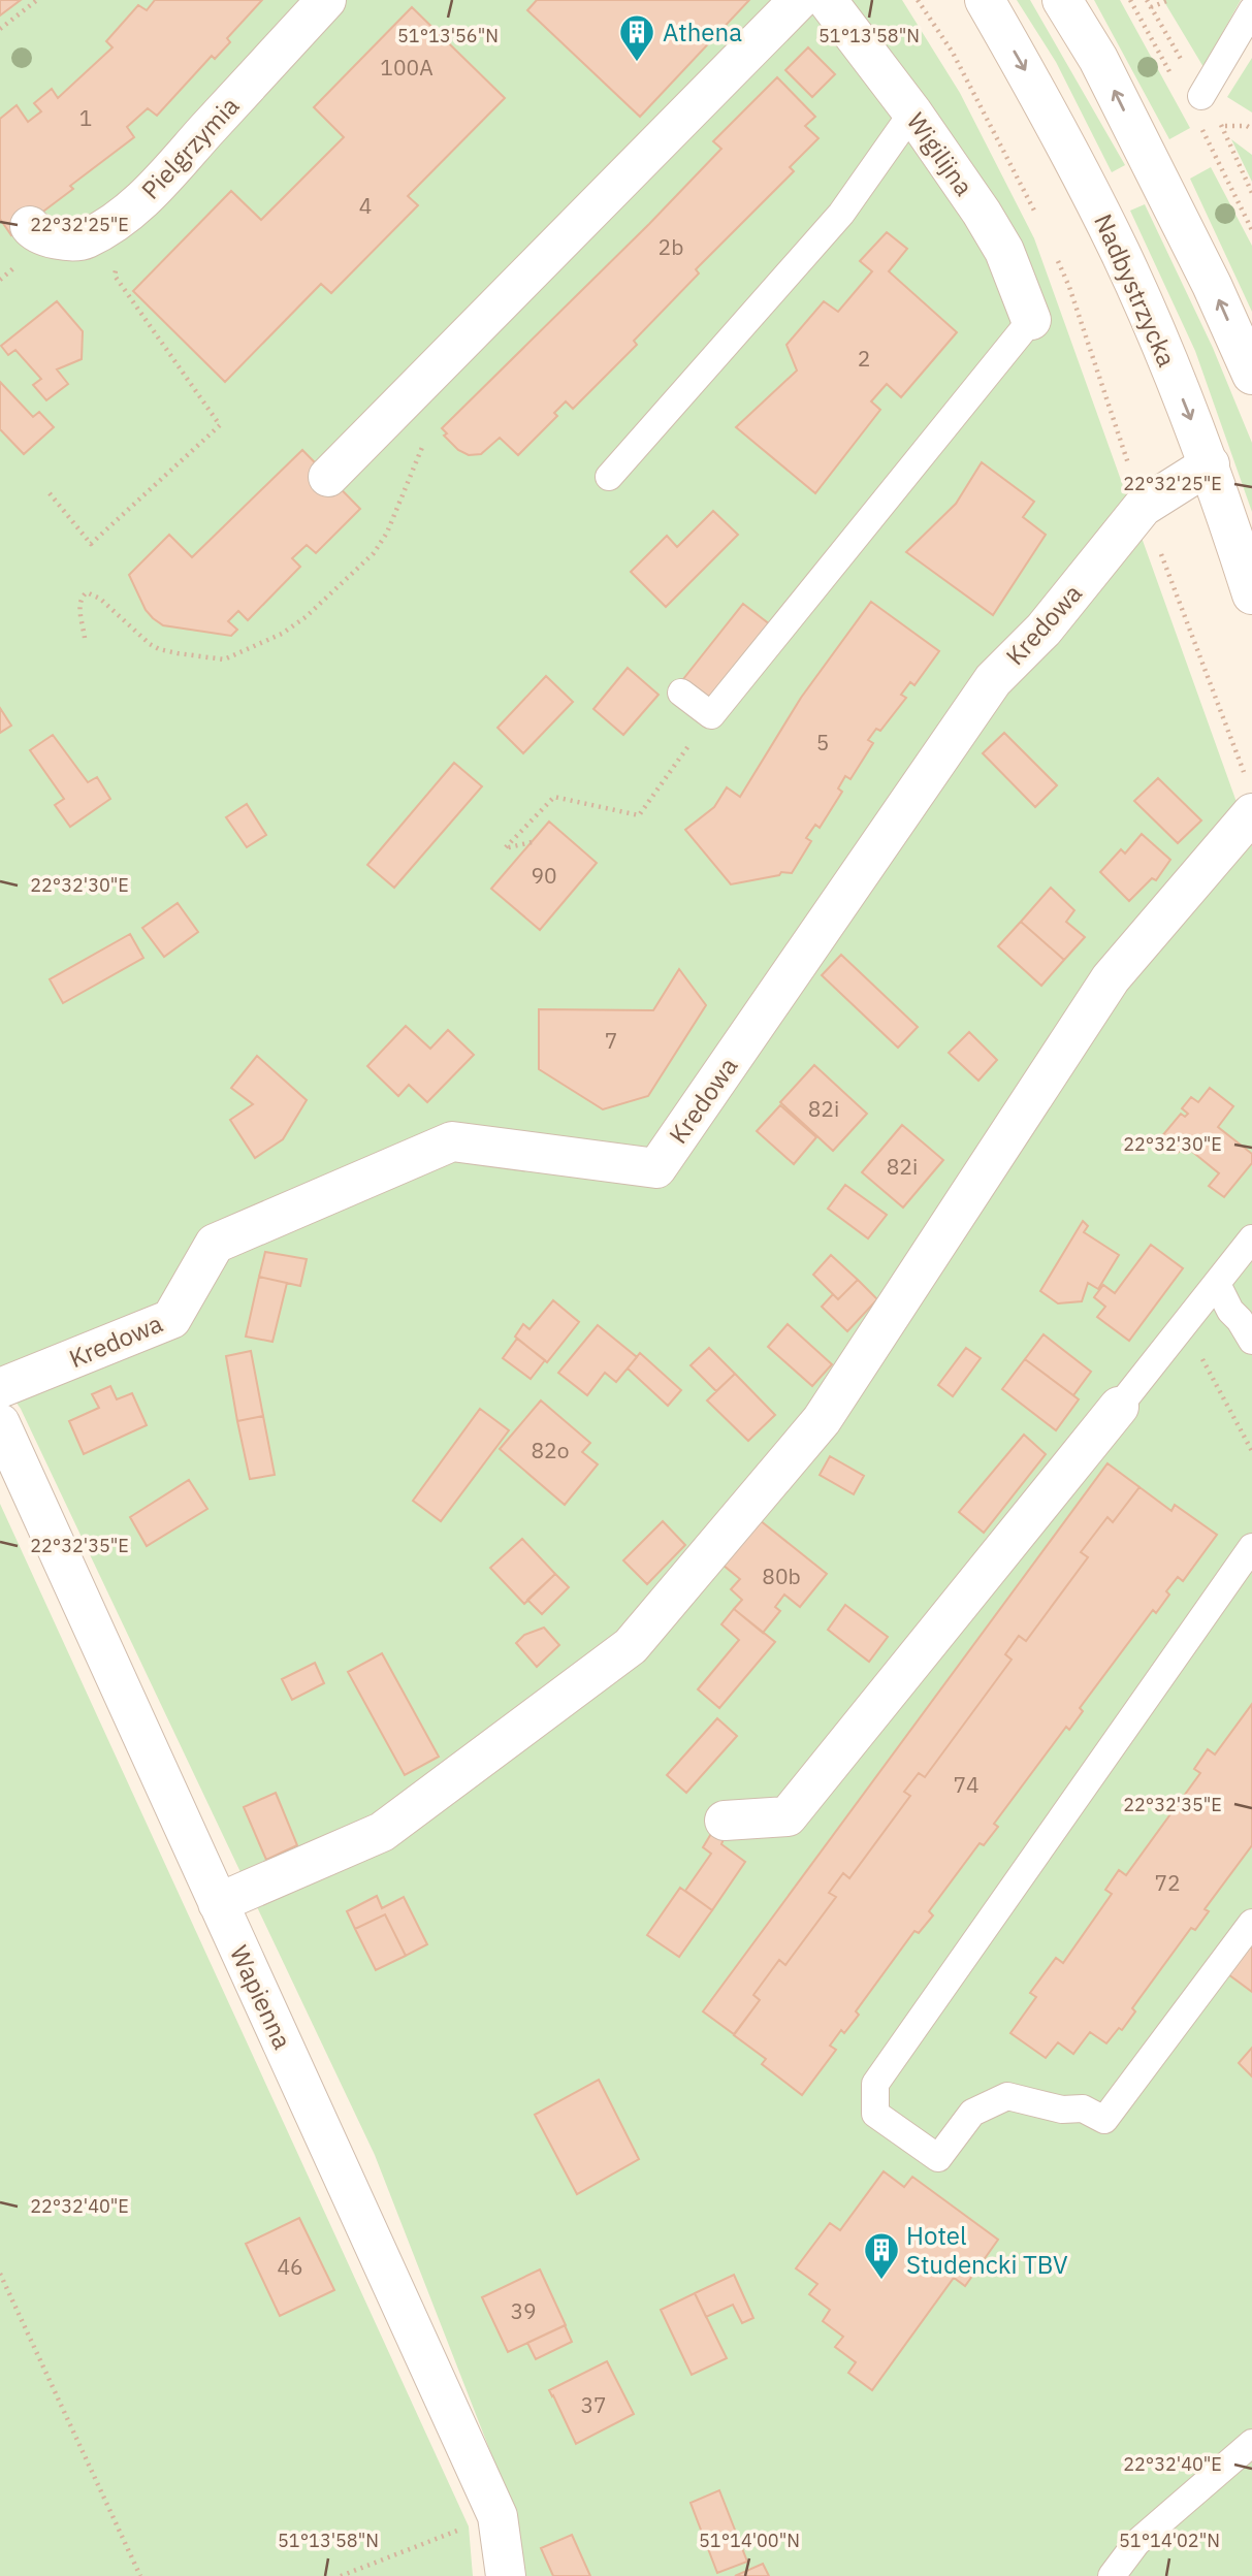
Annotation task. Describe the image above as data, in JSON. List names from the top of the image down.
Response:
{
  "streets": {
    "street": [
      "Pielgrzymia",
      "Wigilijna",
      "Nadbystrzycka",
      "Kredowa",
      "Wapienna"
    ]
  },
  "crossings": [
    ["Nadbystrzycka", "Kredowa"]
  ],
  "places": {
    "building": ["Athena", "Hotel Studencki TBV"]
  },
  "house_numbers": [
    "100A",
    "1",
    "4",
    "2b",
    "2",
    "5",
    "90",
    "7",
    "82i",
    "82i",
    "82o",
    "80b",
    "74",
    "72",
    "46",
    "39",
    "37"
  ],
  "coordinates": [
    "51°13'56\"N",
    "51°13'58\"N",
    "22°32'25\"E",
    "22°32'30\"E",
    "22°32'35\"E",
    "22°32'40\"E",
    "51°14'00\"N",
    "51°14'02\"N"
  ]
}
